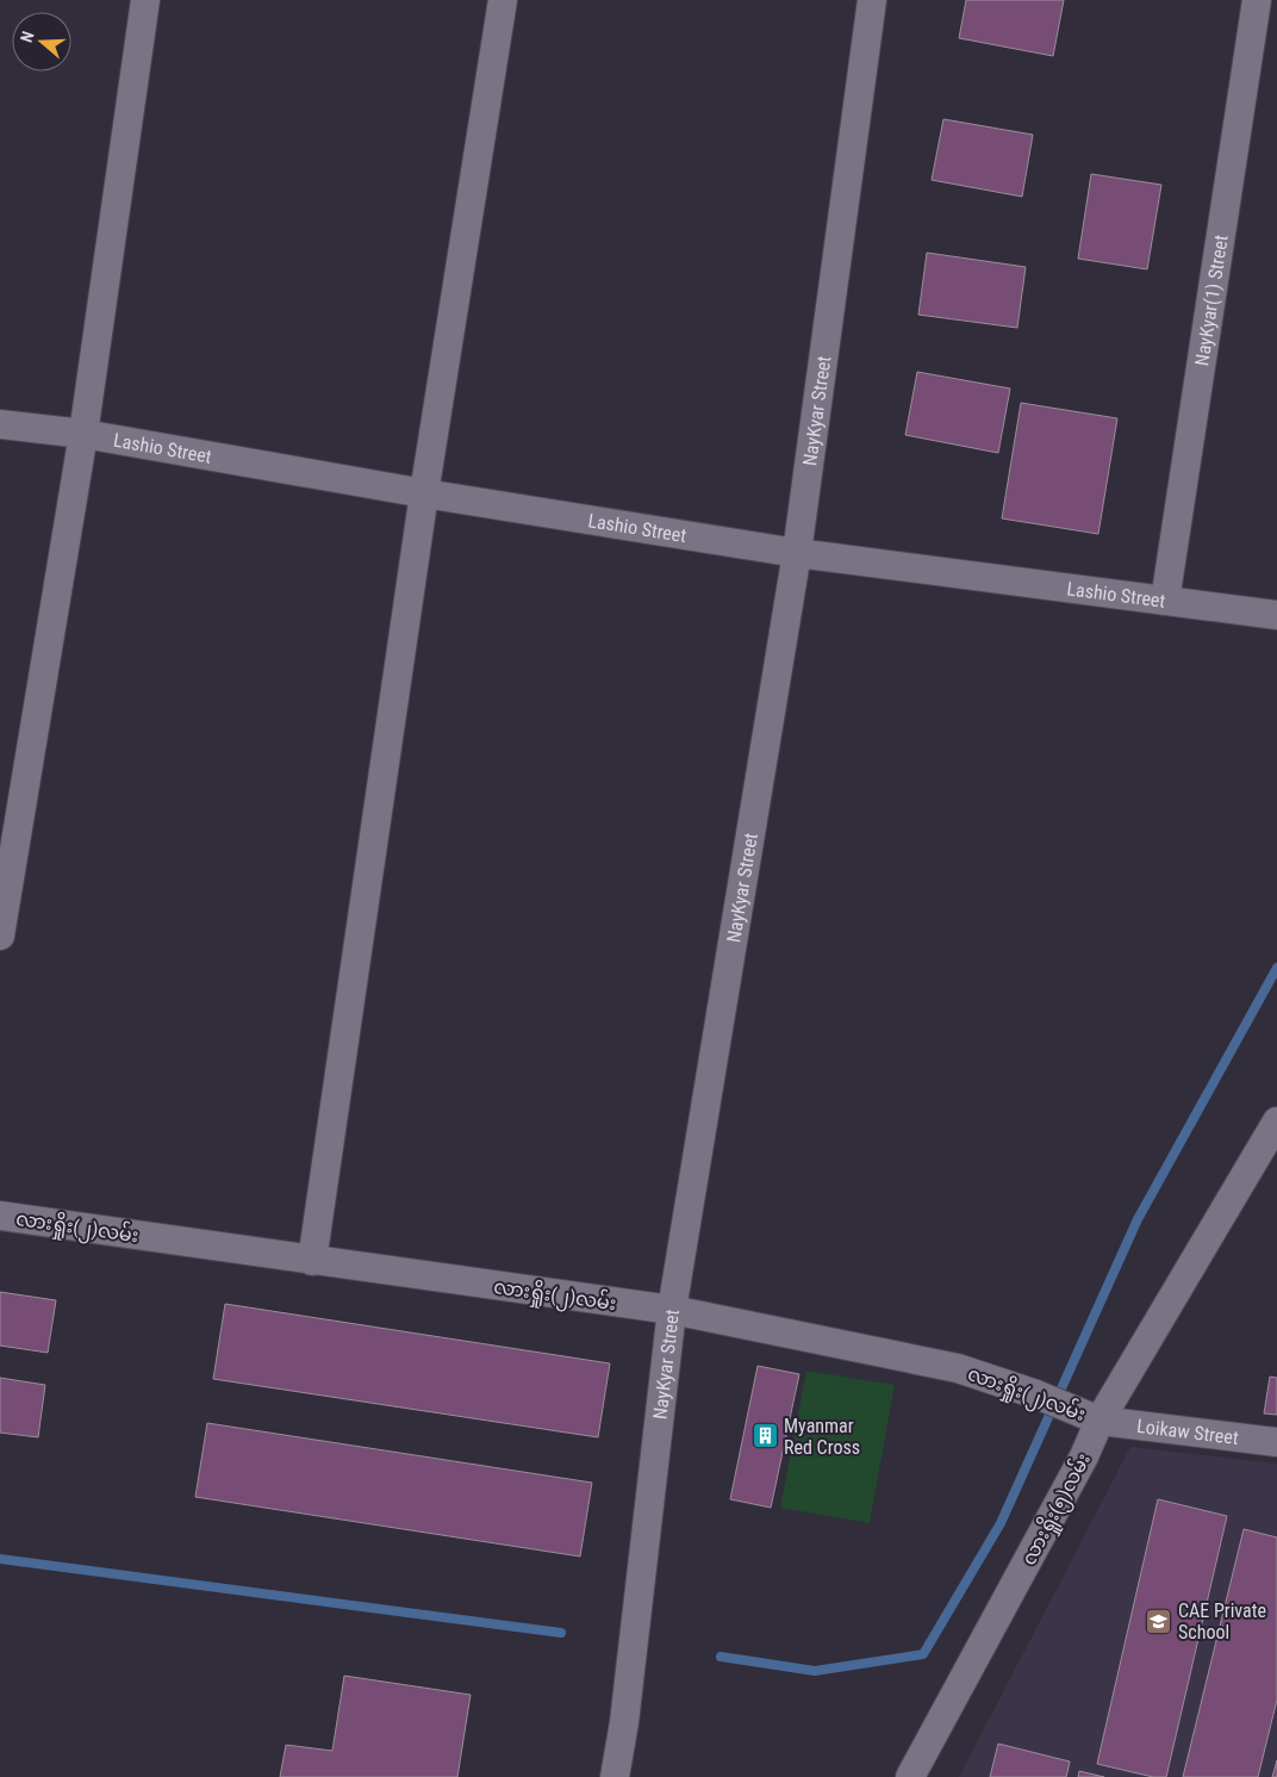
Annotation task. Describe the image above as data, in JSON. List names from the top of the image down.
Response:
{
  "streets": {
    "street": [
      "NayKyar(1) Street",
      "NayKyar Street",
      "Lashio Street",
      "လားရှိုး(၂)လမ်း",
      "Loikaw Street",
      "လားရှိုး(၅)လမ်း"
    ]
  },
  "crossings": [
    ["NayKyar(1) Street", "Lashio Street"],
    ["NayKyar Street", "Lashio Street"],
    ["NayKyar Street", "လားရှိုး(၂)လမ်း"],
    ["လားရှိုး(၂)လမ်း", "Loikaw Street"],
    ["လားရှိုး(၂)လမ်း", "လားရှိုး(၅)လမ်း"],
    ["Loikaw Street", "လားရှိုး(၅)လမ်း"]
  ],
  "places": {
    "building": ["Myanmar Red Cross"],
    "school or university": ["CAE Private School"]
  },
  "north": "left"
}
